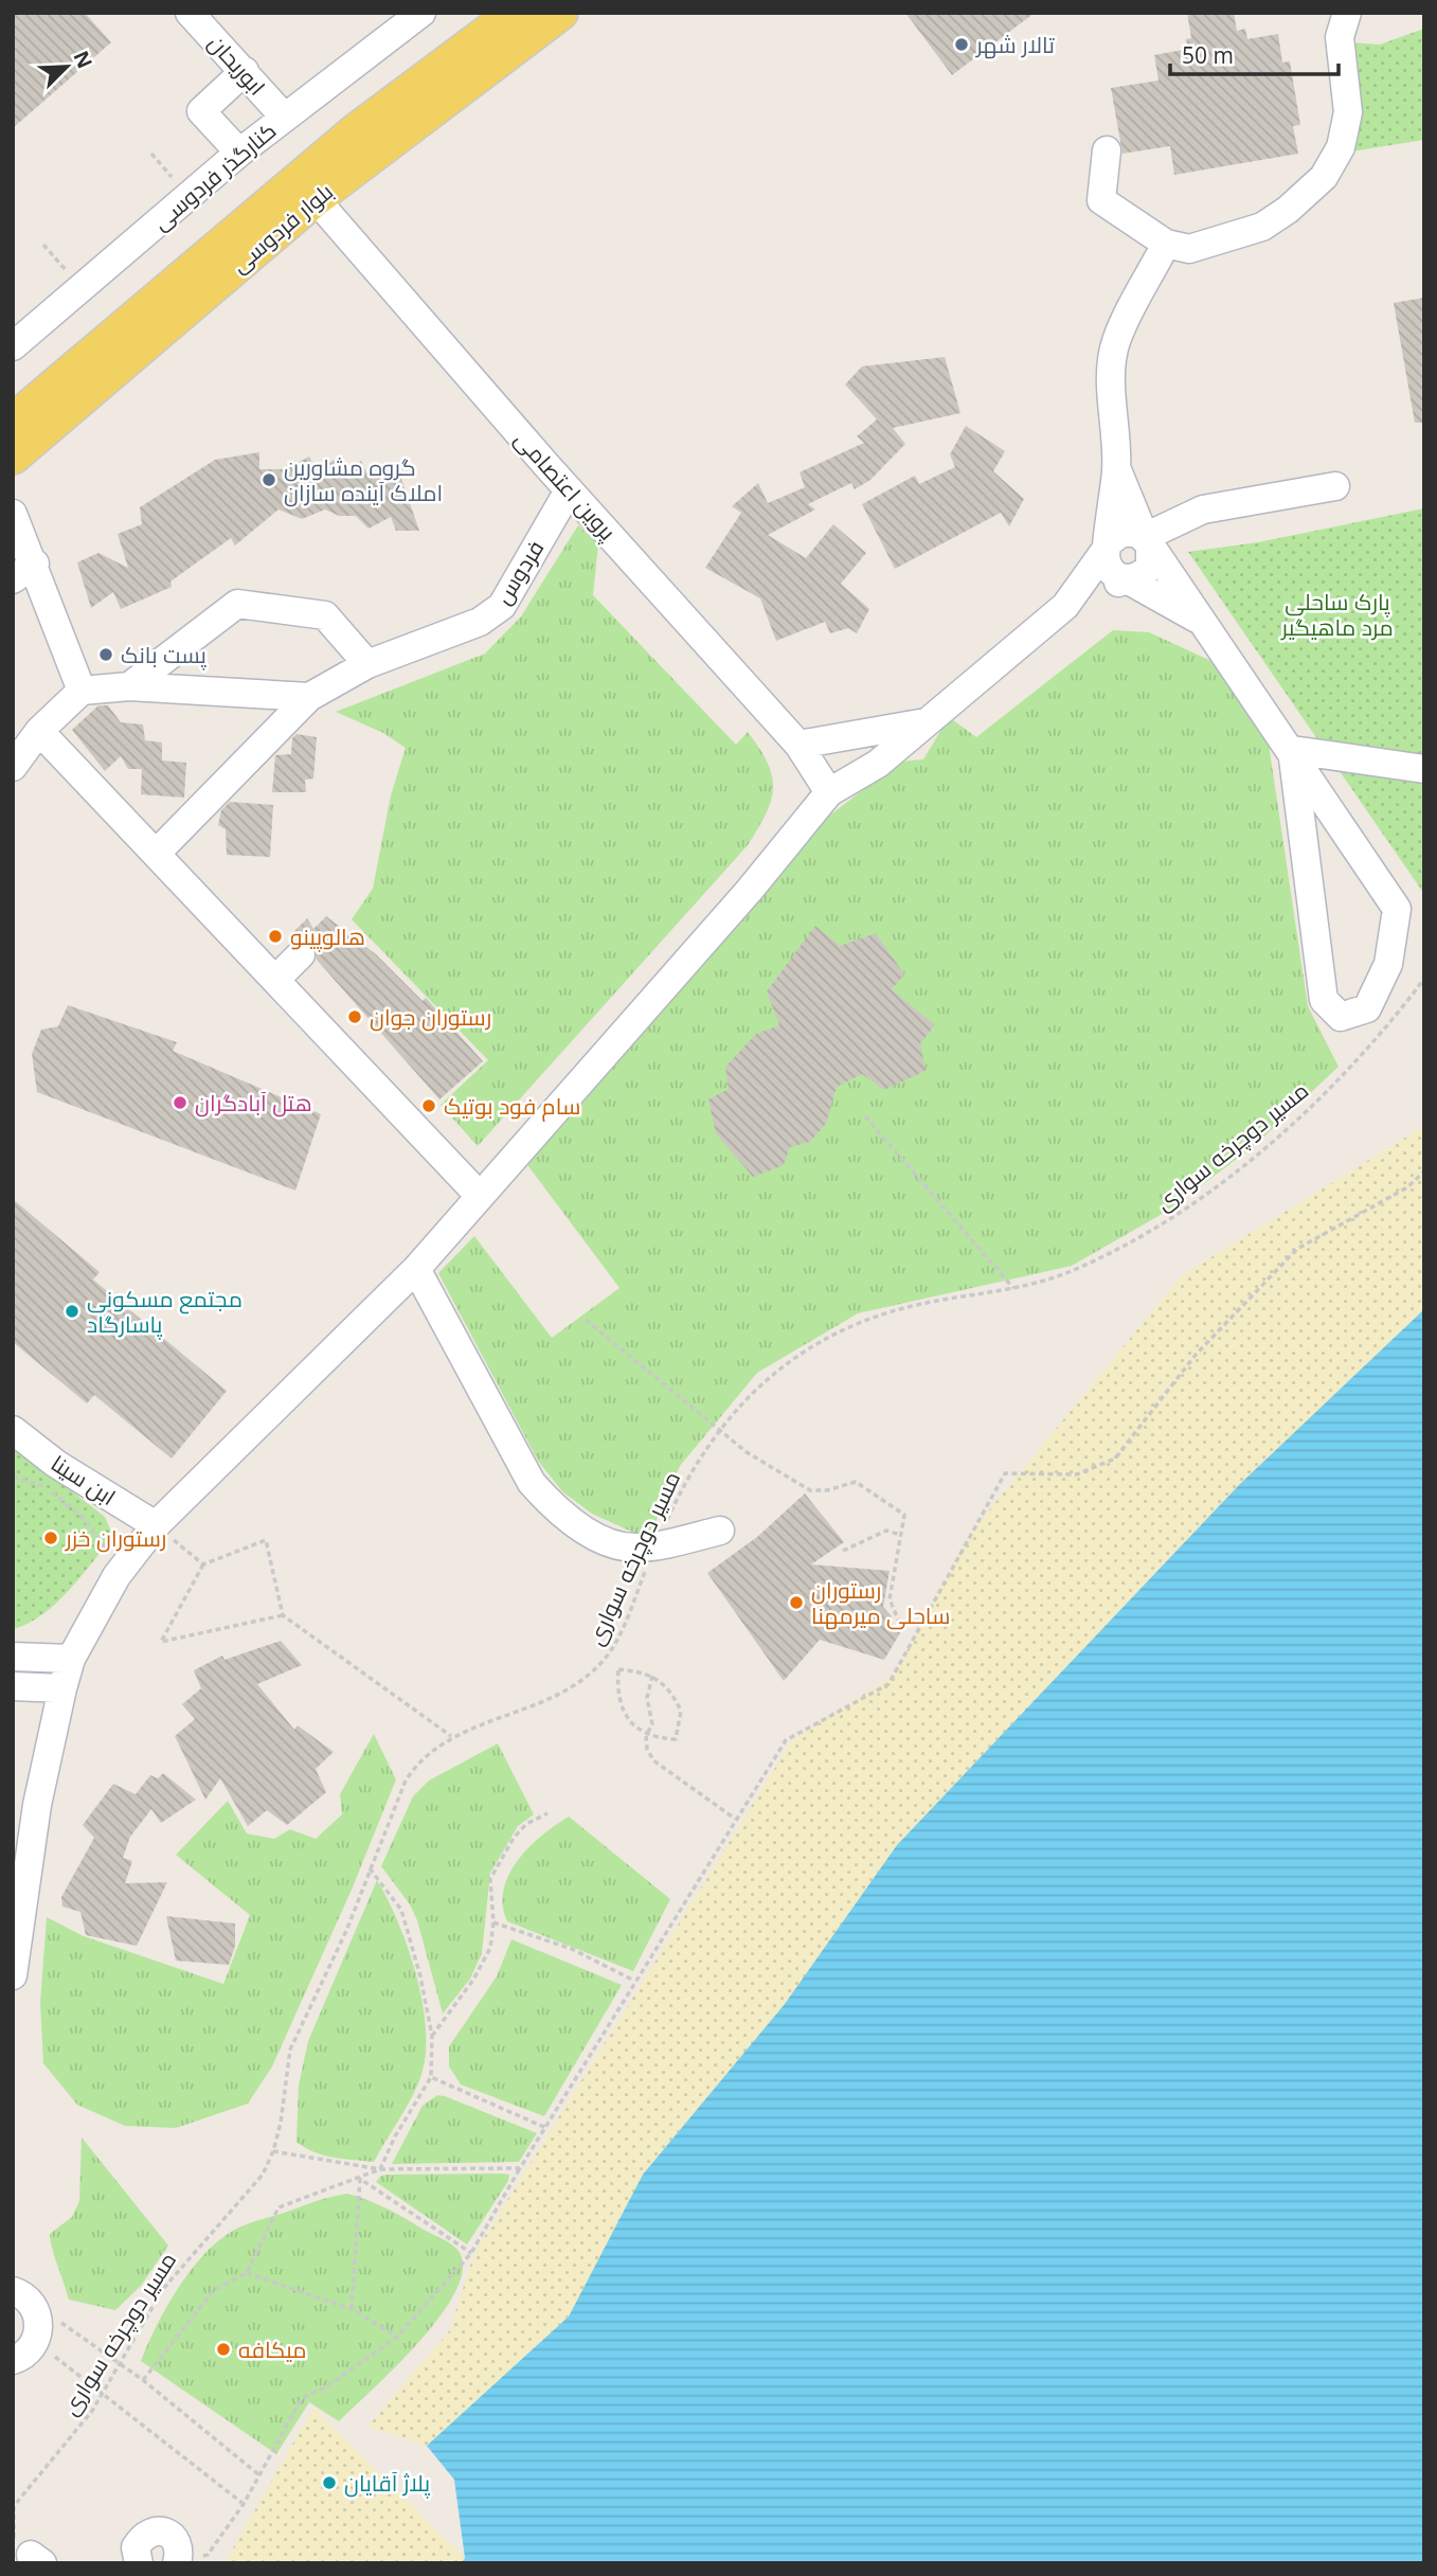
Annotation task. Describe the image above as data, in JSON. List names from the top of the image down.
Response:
{
  "streets": {
    "main road": ["بلوار فردوسی"],
    "street": [
      "ابوریحان",
      "کنارگذر فردوسی",
      "پروین اعتصامی",
      "فردوس",
      "ابن سینا"
    ],
    "path": ["مسیر دوچرخه سواری"]
  },
  "crossings": [
    ["ابوریحان", "کنارگذر فردوسی"],
    ["بلوار فردوسی", "پروین اعتصامی"],
    ["پروین اعتصامی", "فردوس"]
  ],
  "parks": ["پارک ساحلی مرد ماهیگیر"],
  "places": [
    "تالار شهر",
    "گروه مشاورین املاک آینده سازان",
    "پست بانک",
    "هالوپینو",
    "رستوران جوان",
    "هتل آبادگران",
    "سام فود بوتیک",
    "مجتمع مسکونی پاسارگاد",
    "رستوران خزر",
    "رستوران ساحلی میرمهنا",
    "میکافه",
    "پلاژ آقایان"
  ],
  "scale_bar": "50 m",
  "north": "top right"
}
